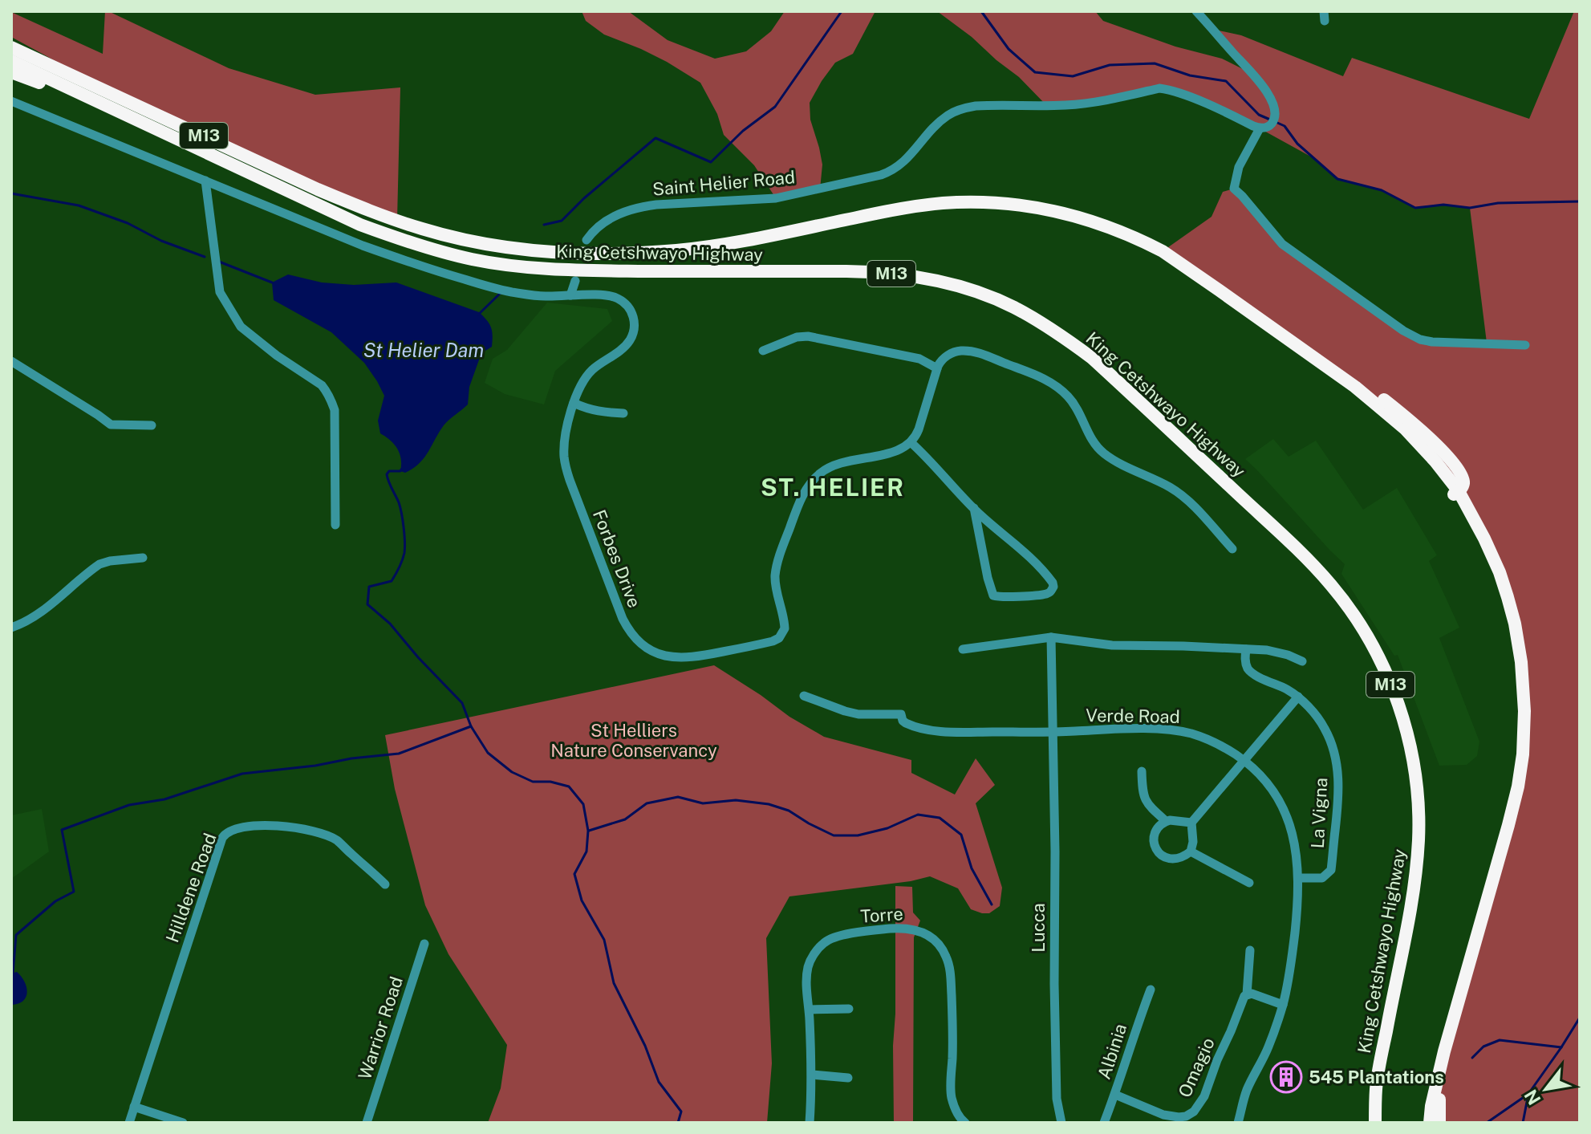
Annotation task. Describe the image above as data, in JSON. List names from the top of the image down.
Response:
{
  "streets": {
    "highway": ["M13", "King Cetshwayo Highway"],
    "street": [
      "Saint Helier Road",
      "Forbes Drive",
      "Verde Road",
      "La Vigna",
      "Hilldene Road",
      "Torre",
      "Lucca",
      "Warrior Road",
      "Albinia",
      "Omagio"
    ]
  },
  "crossings": [
    ["M13", "King Cetshwayo Highway"],
    ["Verde Road", "La Vigna"],
    ["Verde Road", "Lucca"],
    ["Albinia", "Omagio"]
  ],
  "districts": ["ST. HELIER"],
  "water": ["St Helier Dam"],
  "parks": ["St Helliers Nature Conservancy"],
  "places": {
    "building": ["545 Plantations"]
  },
  "north": "bottom left"
}
